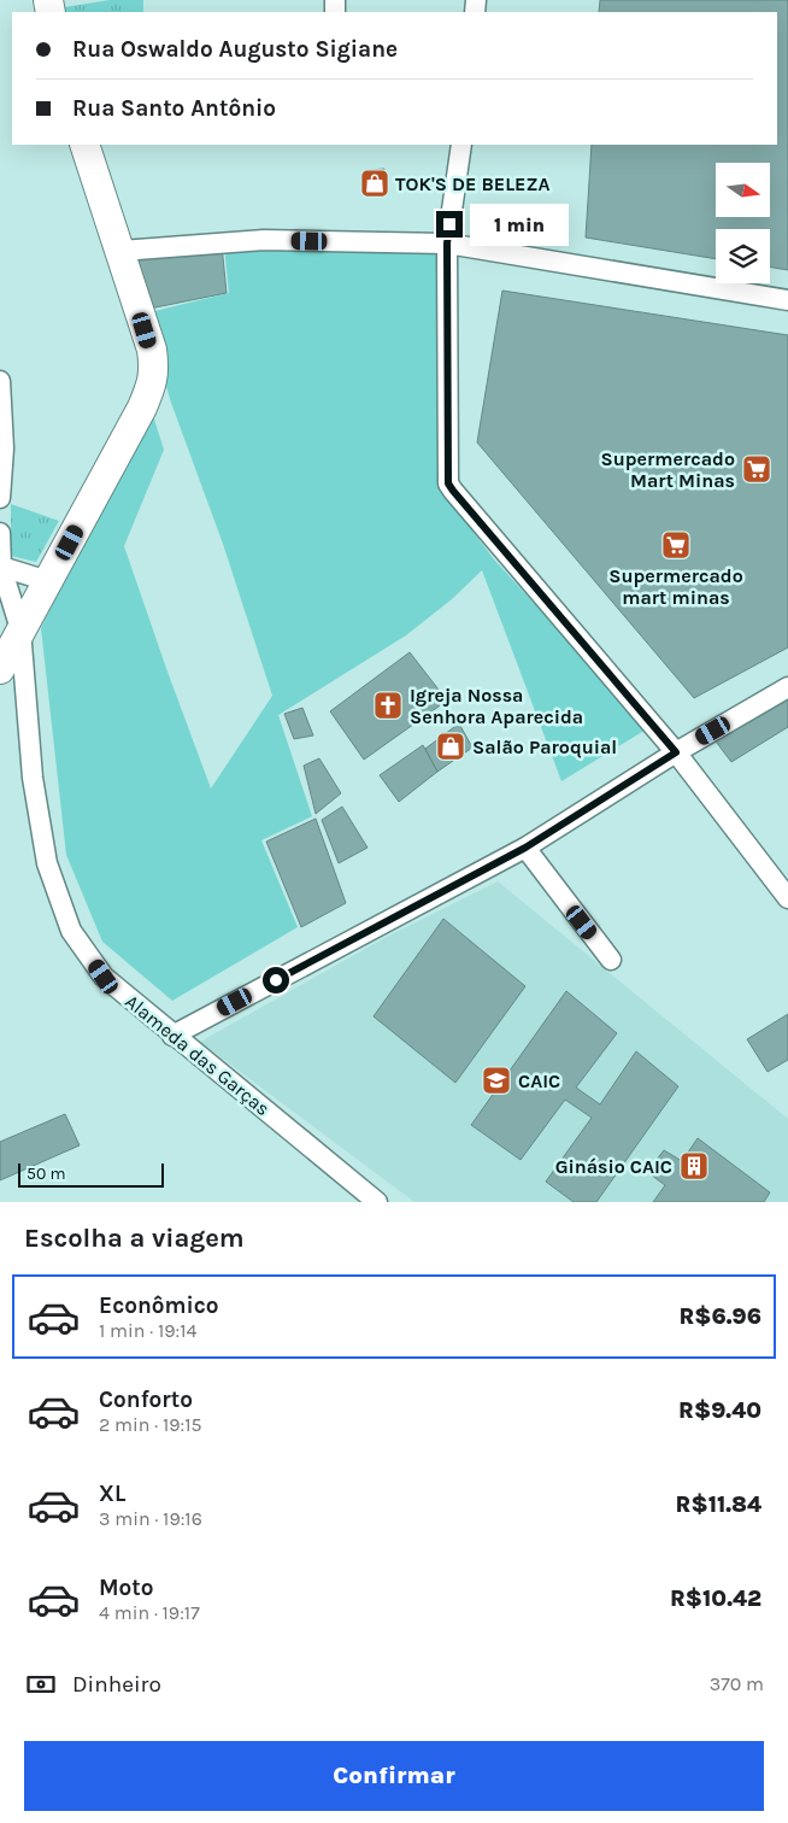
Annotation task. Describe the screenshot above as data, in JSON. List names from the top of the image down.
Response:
{
  "streets": {
    "street": ["Alameda das Garças"]
  },
  "places": {
    "shop": ["TOK'S DE BELEZA", "Salão Paroquial"],
    "supermarket": ["Supermercado Mart Minas", "Supermercado mart minas"],
    "church": ["Igreja Nossa Senhora Aparecida"],
    "school or university": ["CAIC"],
    "building": ["Ginásio CAIC"]
  },
  "scale_bar": "50 m",
  "north": "right",
  "page": {
    "banner": ["Rua Oswaldo Augusto Sigiane", "Rua Santo Antônio"],
    "bubble": "1 min",
    "scale": "50 m",
    "heading": "Escolha a viagem",
    "list": [
      {
        "name": "Econômico",
        "note": "1 min · 19:14",
        "value": "R$6.96"
      },
      {
        "name": "Conforto",
        "note": "2 min · 19:15",
        "value": "R$9.40"
      },
      {
        "name": "XL",
        "note": "3 min · 19:16",
        "value": "R$11.84"
      },
      {
        "name": "Moto",
        "note": "4 min · 19:17",
        "value": "R$10.42"
      }
    ],
    "pay": ["Dinheiro", "370 m"],
    "buttons": "Confirmar"
  }
}
